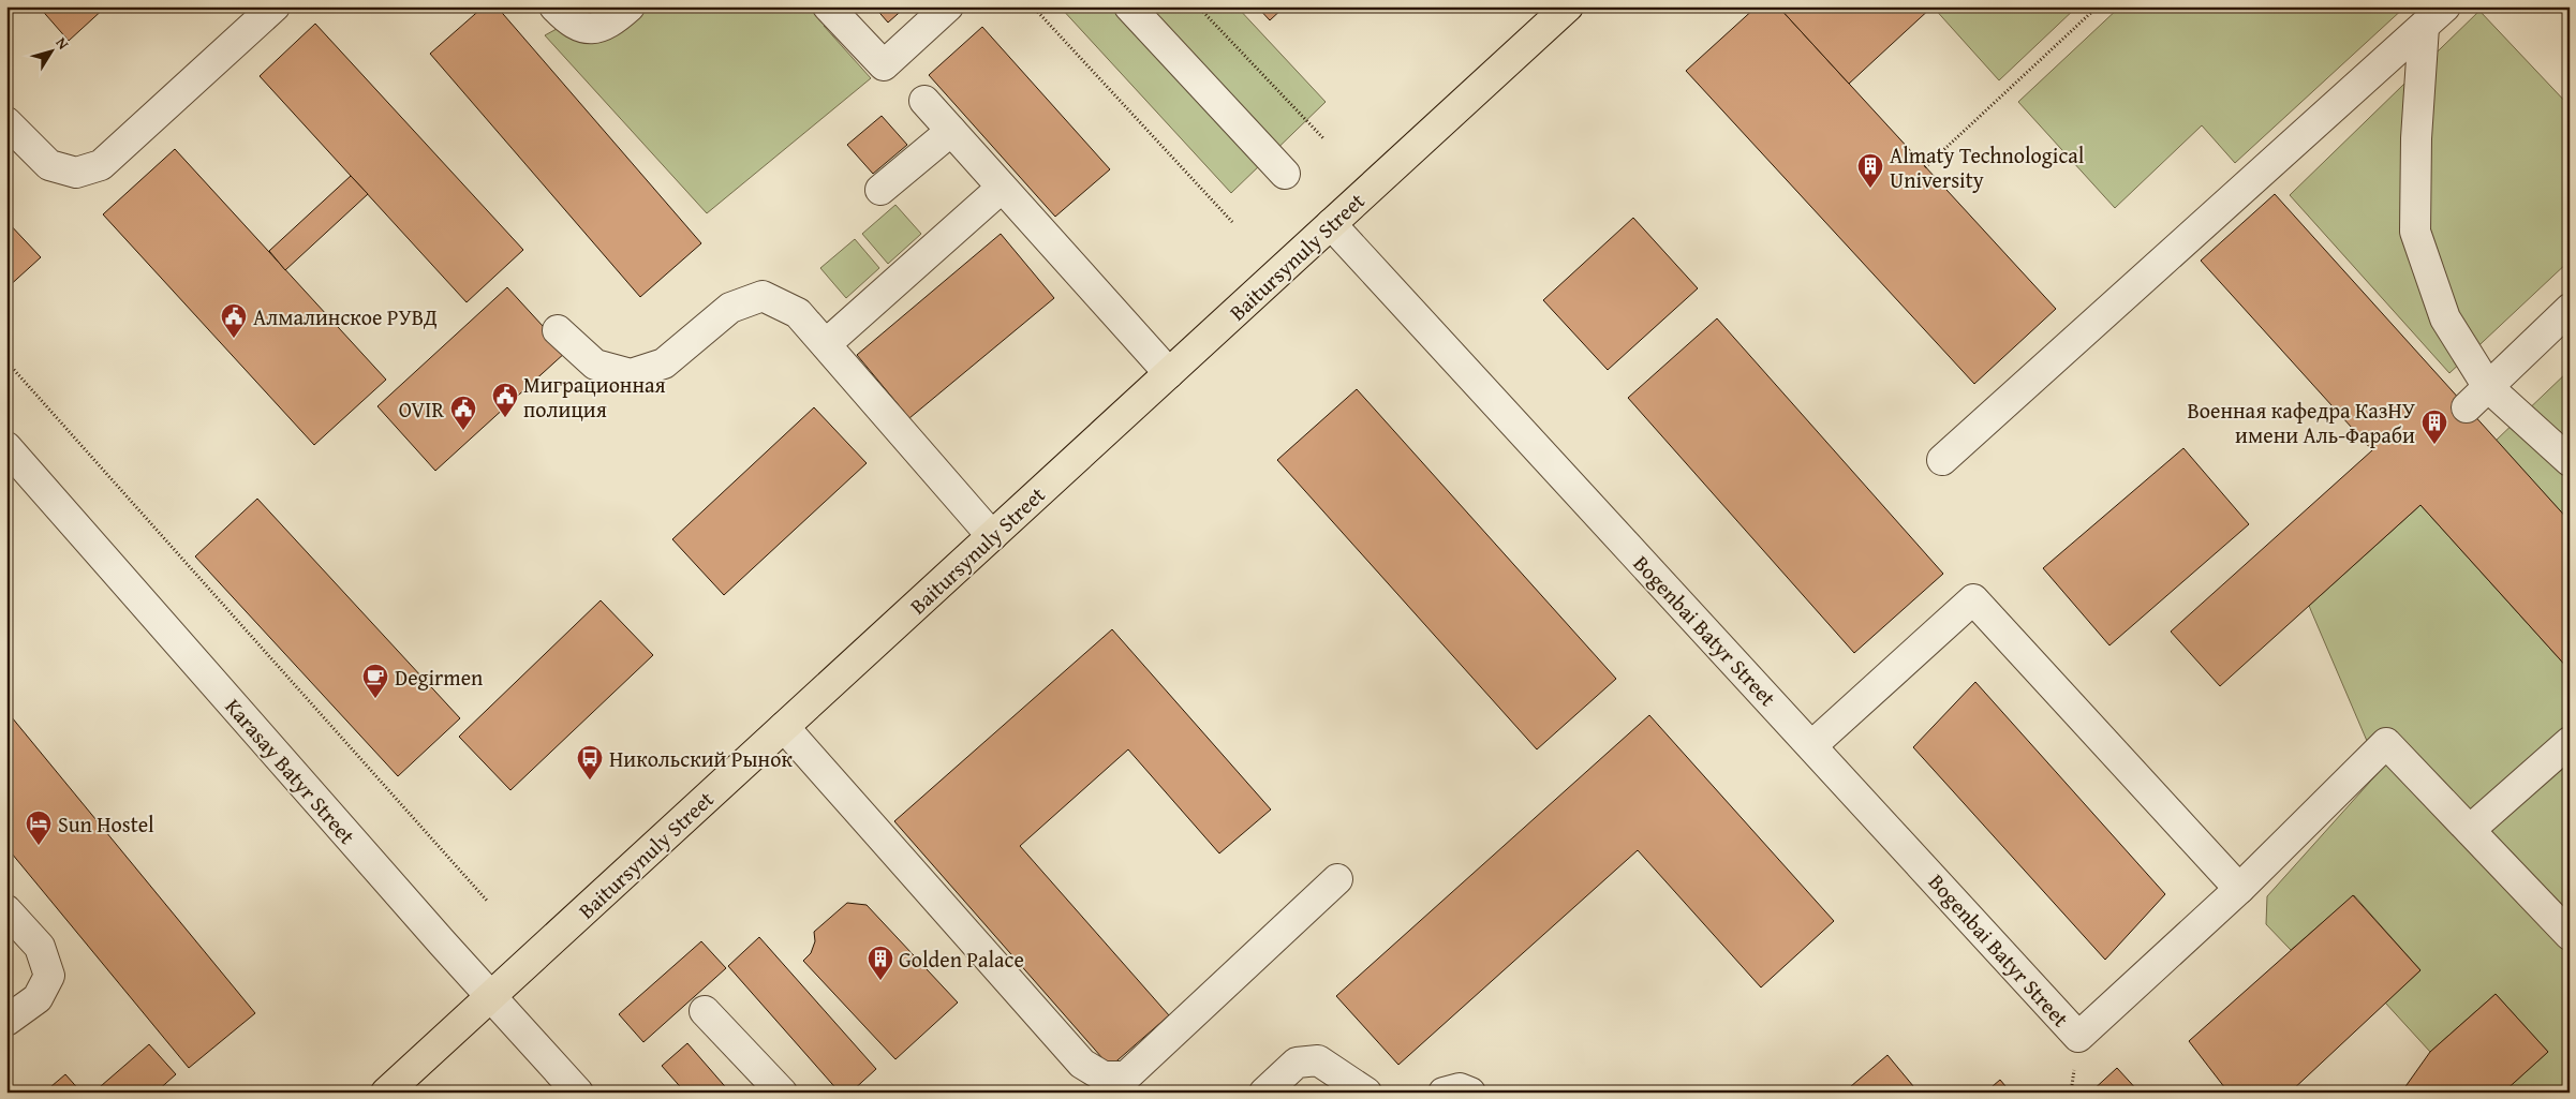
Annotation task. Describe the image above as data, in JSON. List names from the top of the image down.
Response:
{
  "streets": {
    "main road": ["Baitursynuly Street"],
    "street": ["Bogenbai Batyr Street", "Karasay Batyr Street"]
  },
  "crossings": [
    ["Baitursynuly Street", "Bogenbai Batyr Street"],
    ["Baitursynuly Street", "Karasay Batyr Street"]
  ],
  "places": {
    "building": ["Almaty Technological University", "Военная кафедра КазНУ имени Аль-Фараби", "Golden Palace"],
    "public building": ["Алмалинское РУВД", "Миграционная полиция", "OVIR"],
    "cafe": ["Degirmen"],
    "bus stop": ["Никольский Рынок"],
    "hotel": ["Sun Hostel"]
  },
  "north": "top right"
}
